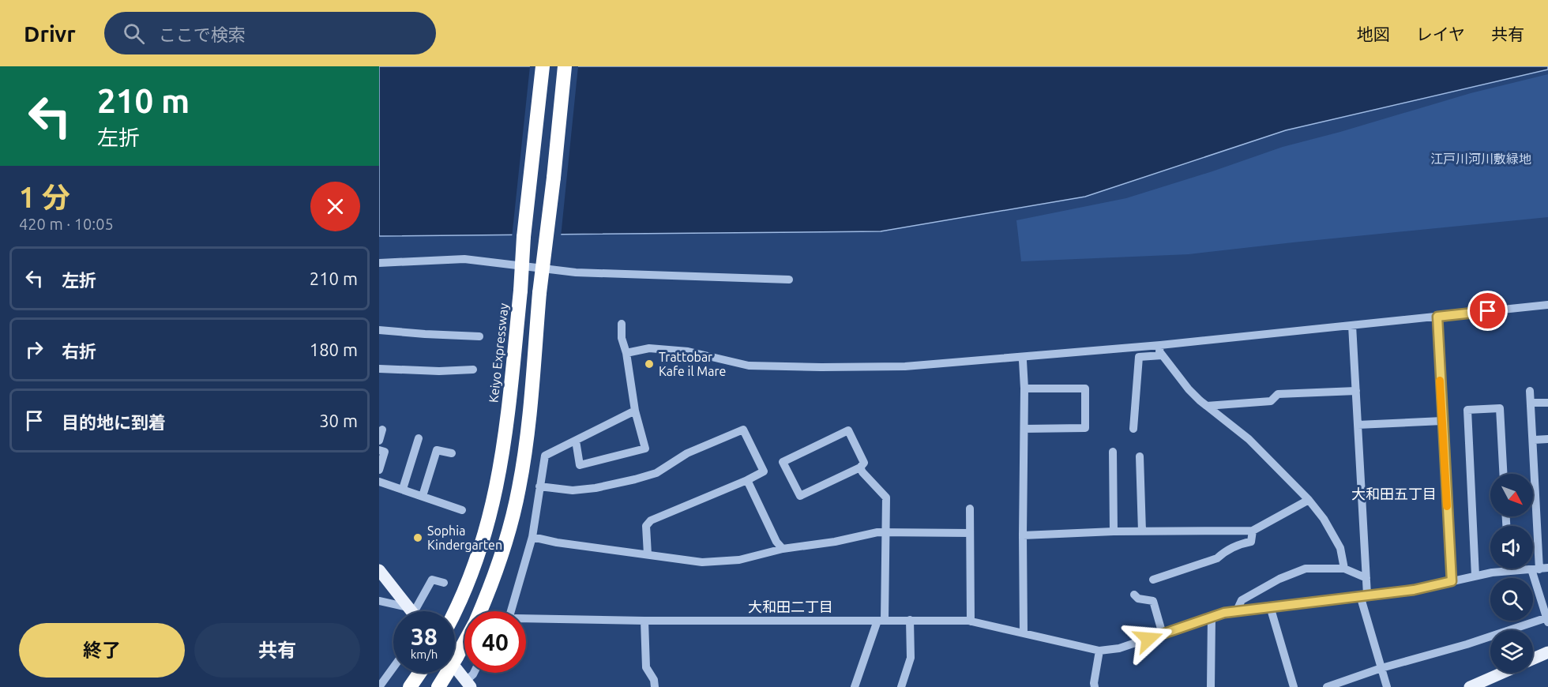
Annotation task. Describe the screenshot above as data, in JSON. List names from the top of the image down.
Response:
{
  "streets": {
    "highway": ["Keiyo Expressway"]
  },
  "districts": ["大和田五丁目", "大和田二丁目"],
  "parks": ["江戸川河川敷緑地"],
  "places": ["Trattobar Kafe il Mare", "Sophia Kindergarten"],
  "north": "bottom right",
  "page": {
    "header": "Drivr",
    "search": "ここで検索",
    "nav": ["地図", "レイヤ", "共有"],
    "turn": ["210 m", "左折"],
    "heading": ["1 分", "420 m · 10:05"],
    "list": [
      {
        "name": "左折",
        "value": "210 m"
      },
      {
        "name": "右折",
        "value": "180 m"
      },
      {
        "name": "目的地に到着",
        "value": "30 m"
      }
    ],
    "speed": "38 km/h",
    "limit": "40",
    "buttons": ["終了", "共有"]
  }
}
